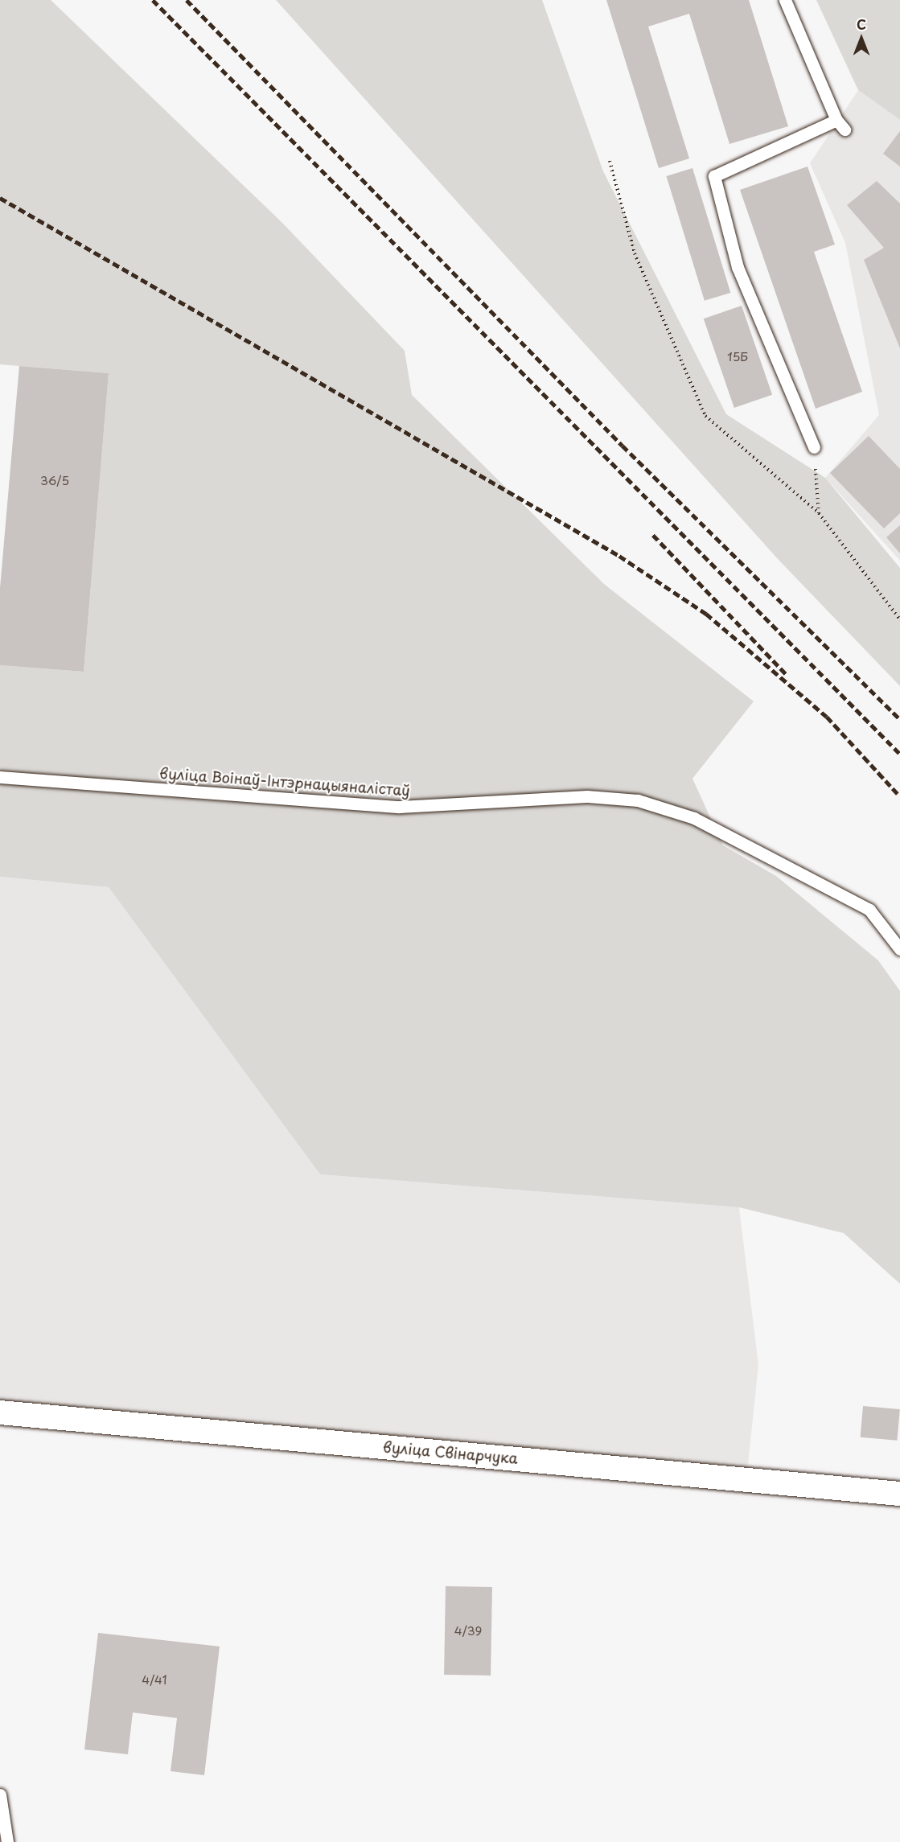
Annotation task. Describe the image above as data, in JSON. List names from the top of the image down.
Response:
{
  "streets": {
    "street": ["вуліца Свінарчука"],
    "lane": ["вуліца Воінаў-Інтэрнацыяналістаў"]
  },
  "house_numbers": [
    "15Б",
    "36/5",
    "4/39",
    "4/41"
  ],
  "north": "top"
}
